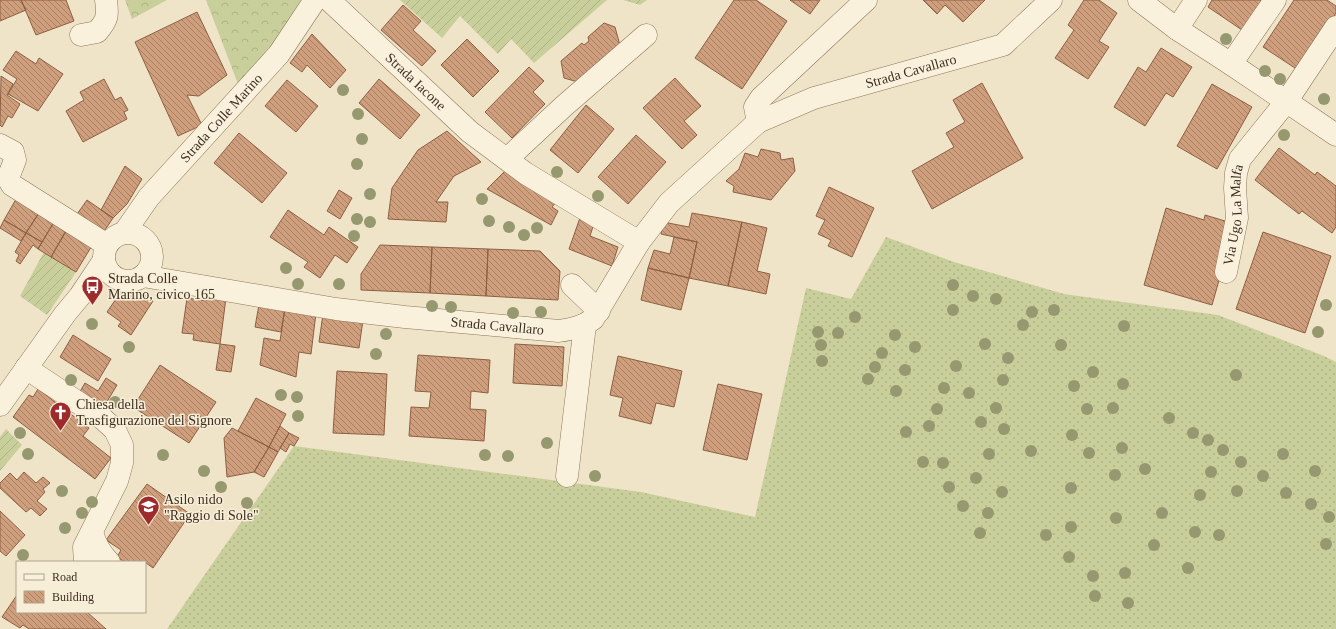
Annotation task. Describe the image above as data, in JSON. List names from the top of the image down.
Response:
{
  "streets": {
    "street": [
      "Strada Cavallaro",
      "Strada Iacone",
      "Strada Colle Marino",
      "Via Ugo La Malfa"
    ]
  },
  "crossings": [
    ["Strada Cavallaro", "Strada Iacone"],
    ["Strada Cavallaro", "Strada Colle Marino"]
  ],
  "places": {
    "bus stop": ["Strada Colle Marino, civico 165"],
    "church": ["Chiesa della Trasfigurazione del Signore"],
    "school or university": ["Asilo nido \"Raggio di Sole\""]
  },
  "legend": ["Road", "Building"]
}
